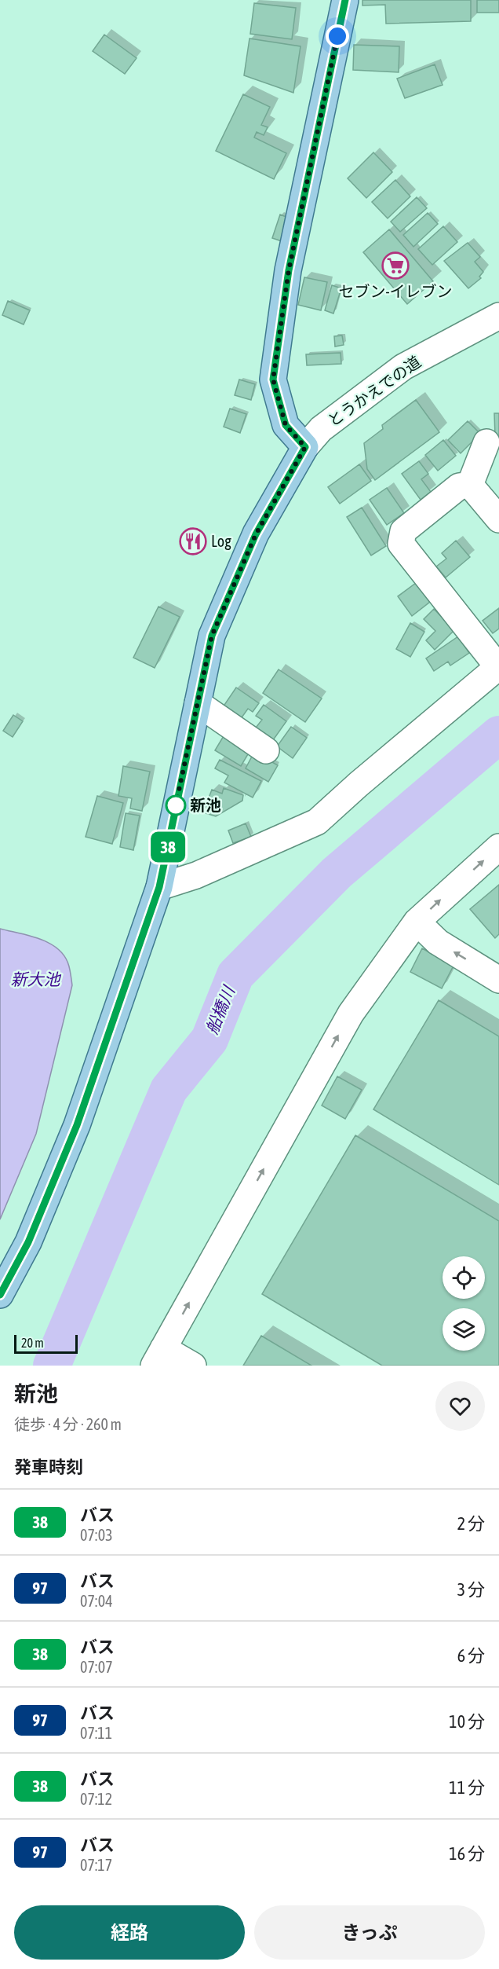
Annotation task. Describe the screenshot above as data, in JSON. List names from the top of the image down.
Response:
{
  "streets": {
    "street": ["とうかえでの道"]
  },
  "water": ["新大池", "船橋川"],
  "places": {
    "supermarket": ["セブン-イレブン"],
    "restaurant": ["Log"],
    "other": ["新池"]
  },
  "lines": ["bus line 38"],
  "scale_bar": "20 m",
  "page": {
    "on_map": "38",
    "scale": "20 m",
    "heading": [
      ["新池", "徒歩 · 4 分 · 260 m"],
      "発車時刻"
    ],
    "list": [
      {
        "mark": "38",
        "name": "バス",
        "note": "07:03",
        "value": "2 分"
      },
      {
        "mark": "97",
        "name": "バス",
        "note": "07:04",
        "value": "3 分"
      },
      {
        "mark": "38",
        "name": "バス",
        "note": "07:07",
        "value": "6 分"
      },
      {
        "mark": "97",
        "name": "バス",
        "note": "07:11",
        "value": "10 分"
      },
      {
        "mark": "38",
        "name": "バス",
        "note": "07:12",
        "value": "11 分"
      },
      {
        "mark": "97",
        "name": "バス",
        "note": "07:17",
        "value": "16 分"
      }
    ],
    "buttons": ["経路", "きっぷ"]
  }
}
